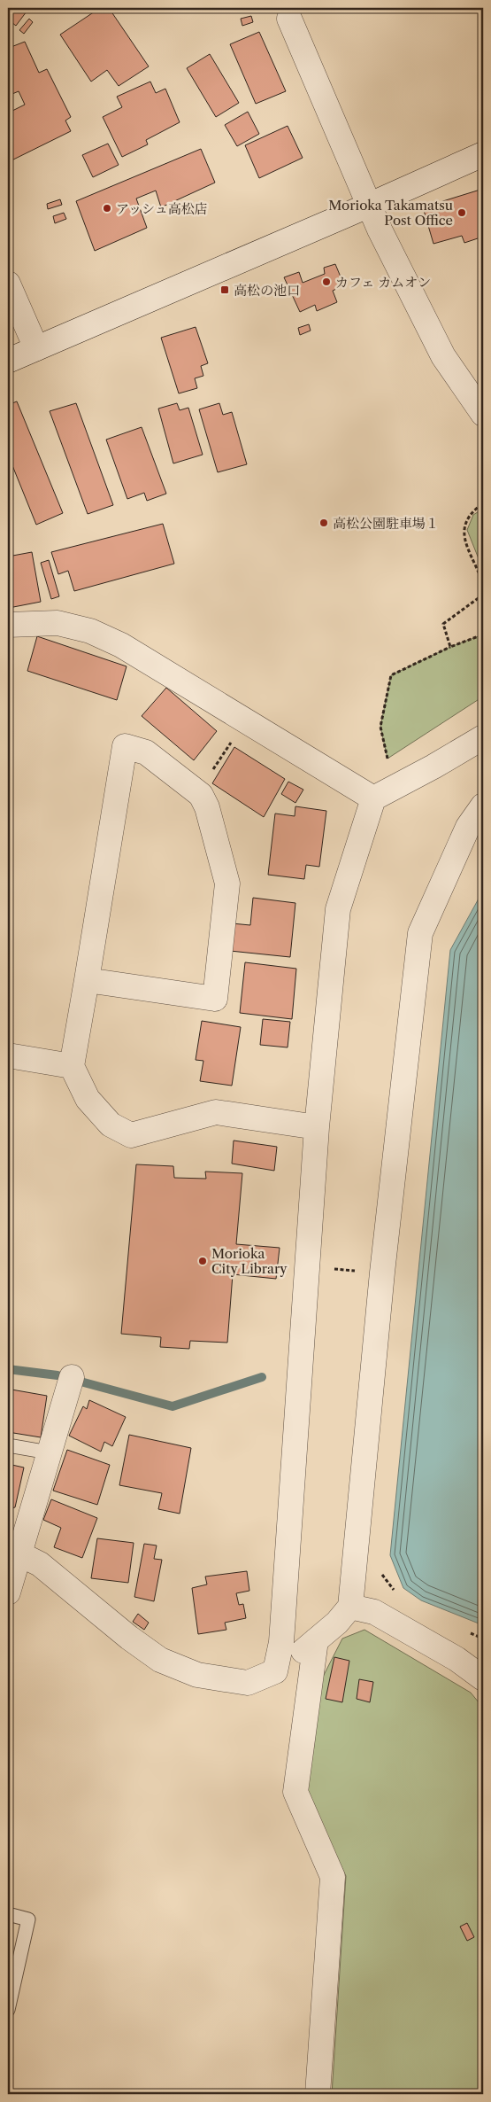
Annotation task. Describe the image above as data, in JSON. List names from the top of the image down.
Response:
{
  "places": {
    "other": [
      "アッシュ高松店",
      "Morioka Takamatsu Post Office",
      "カフェ カムオン",
      "高松公園駐車場１",
      "Morioka City Library"
    ],
    "transit": ["高松の池口"]
  }
}
